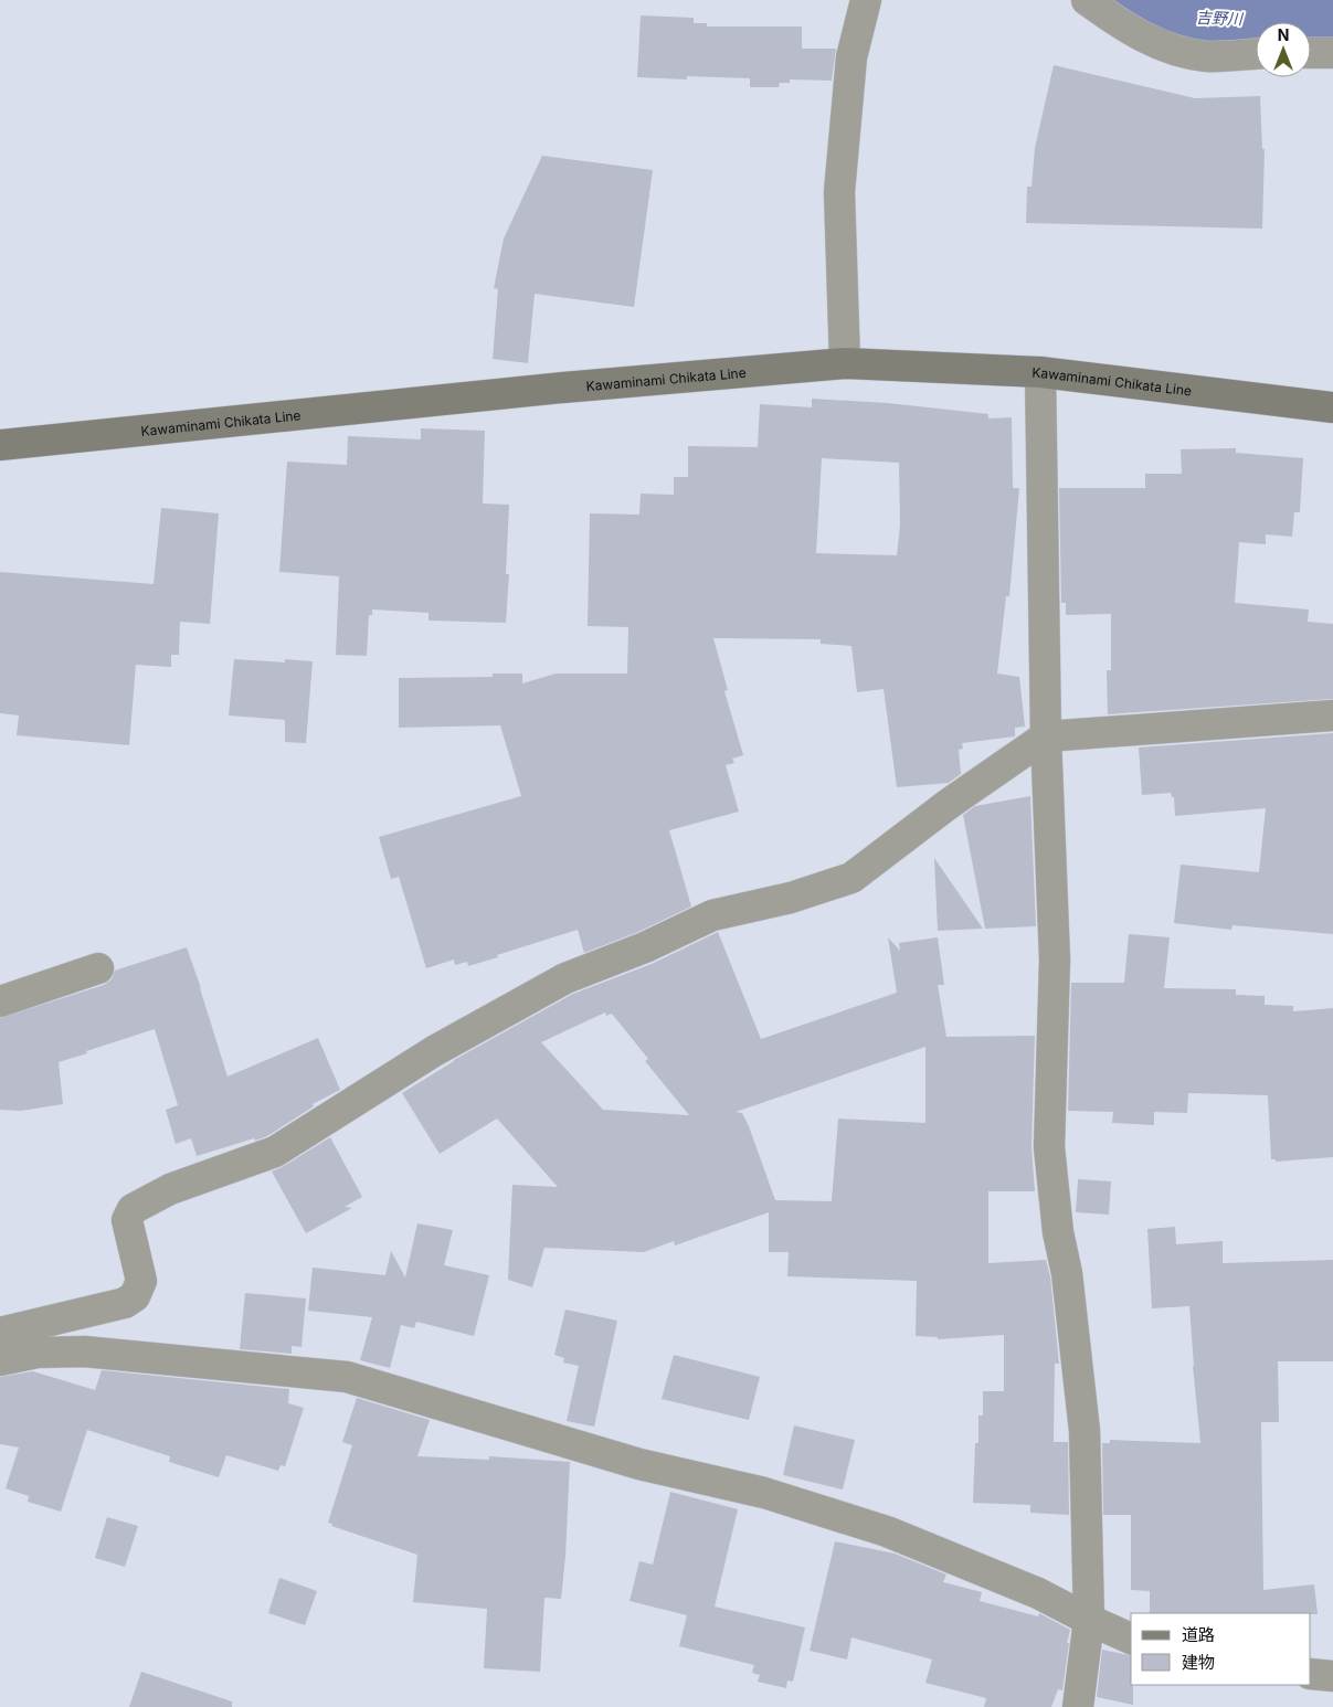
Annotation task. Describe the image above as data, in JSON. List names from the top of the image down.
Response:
{
  "streets": {
    "main road": ["Kawaminami Chikata Line"]
  },
  "water": ["吉野川"],
  "legend": ["道路", "建物"],
  "north": "top"
}
